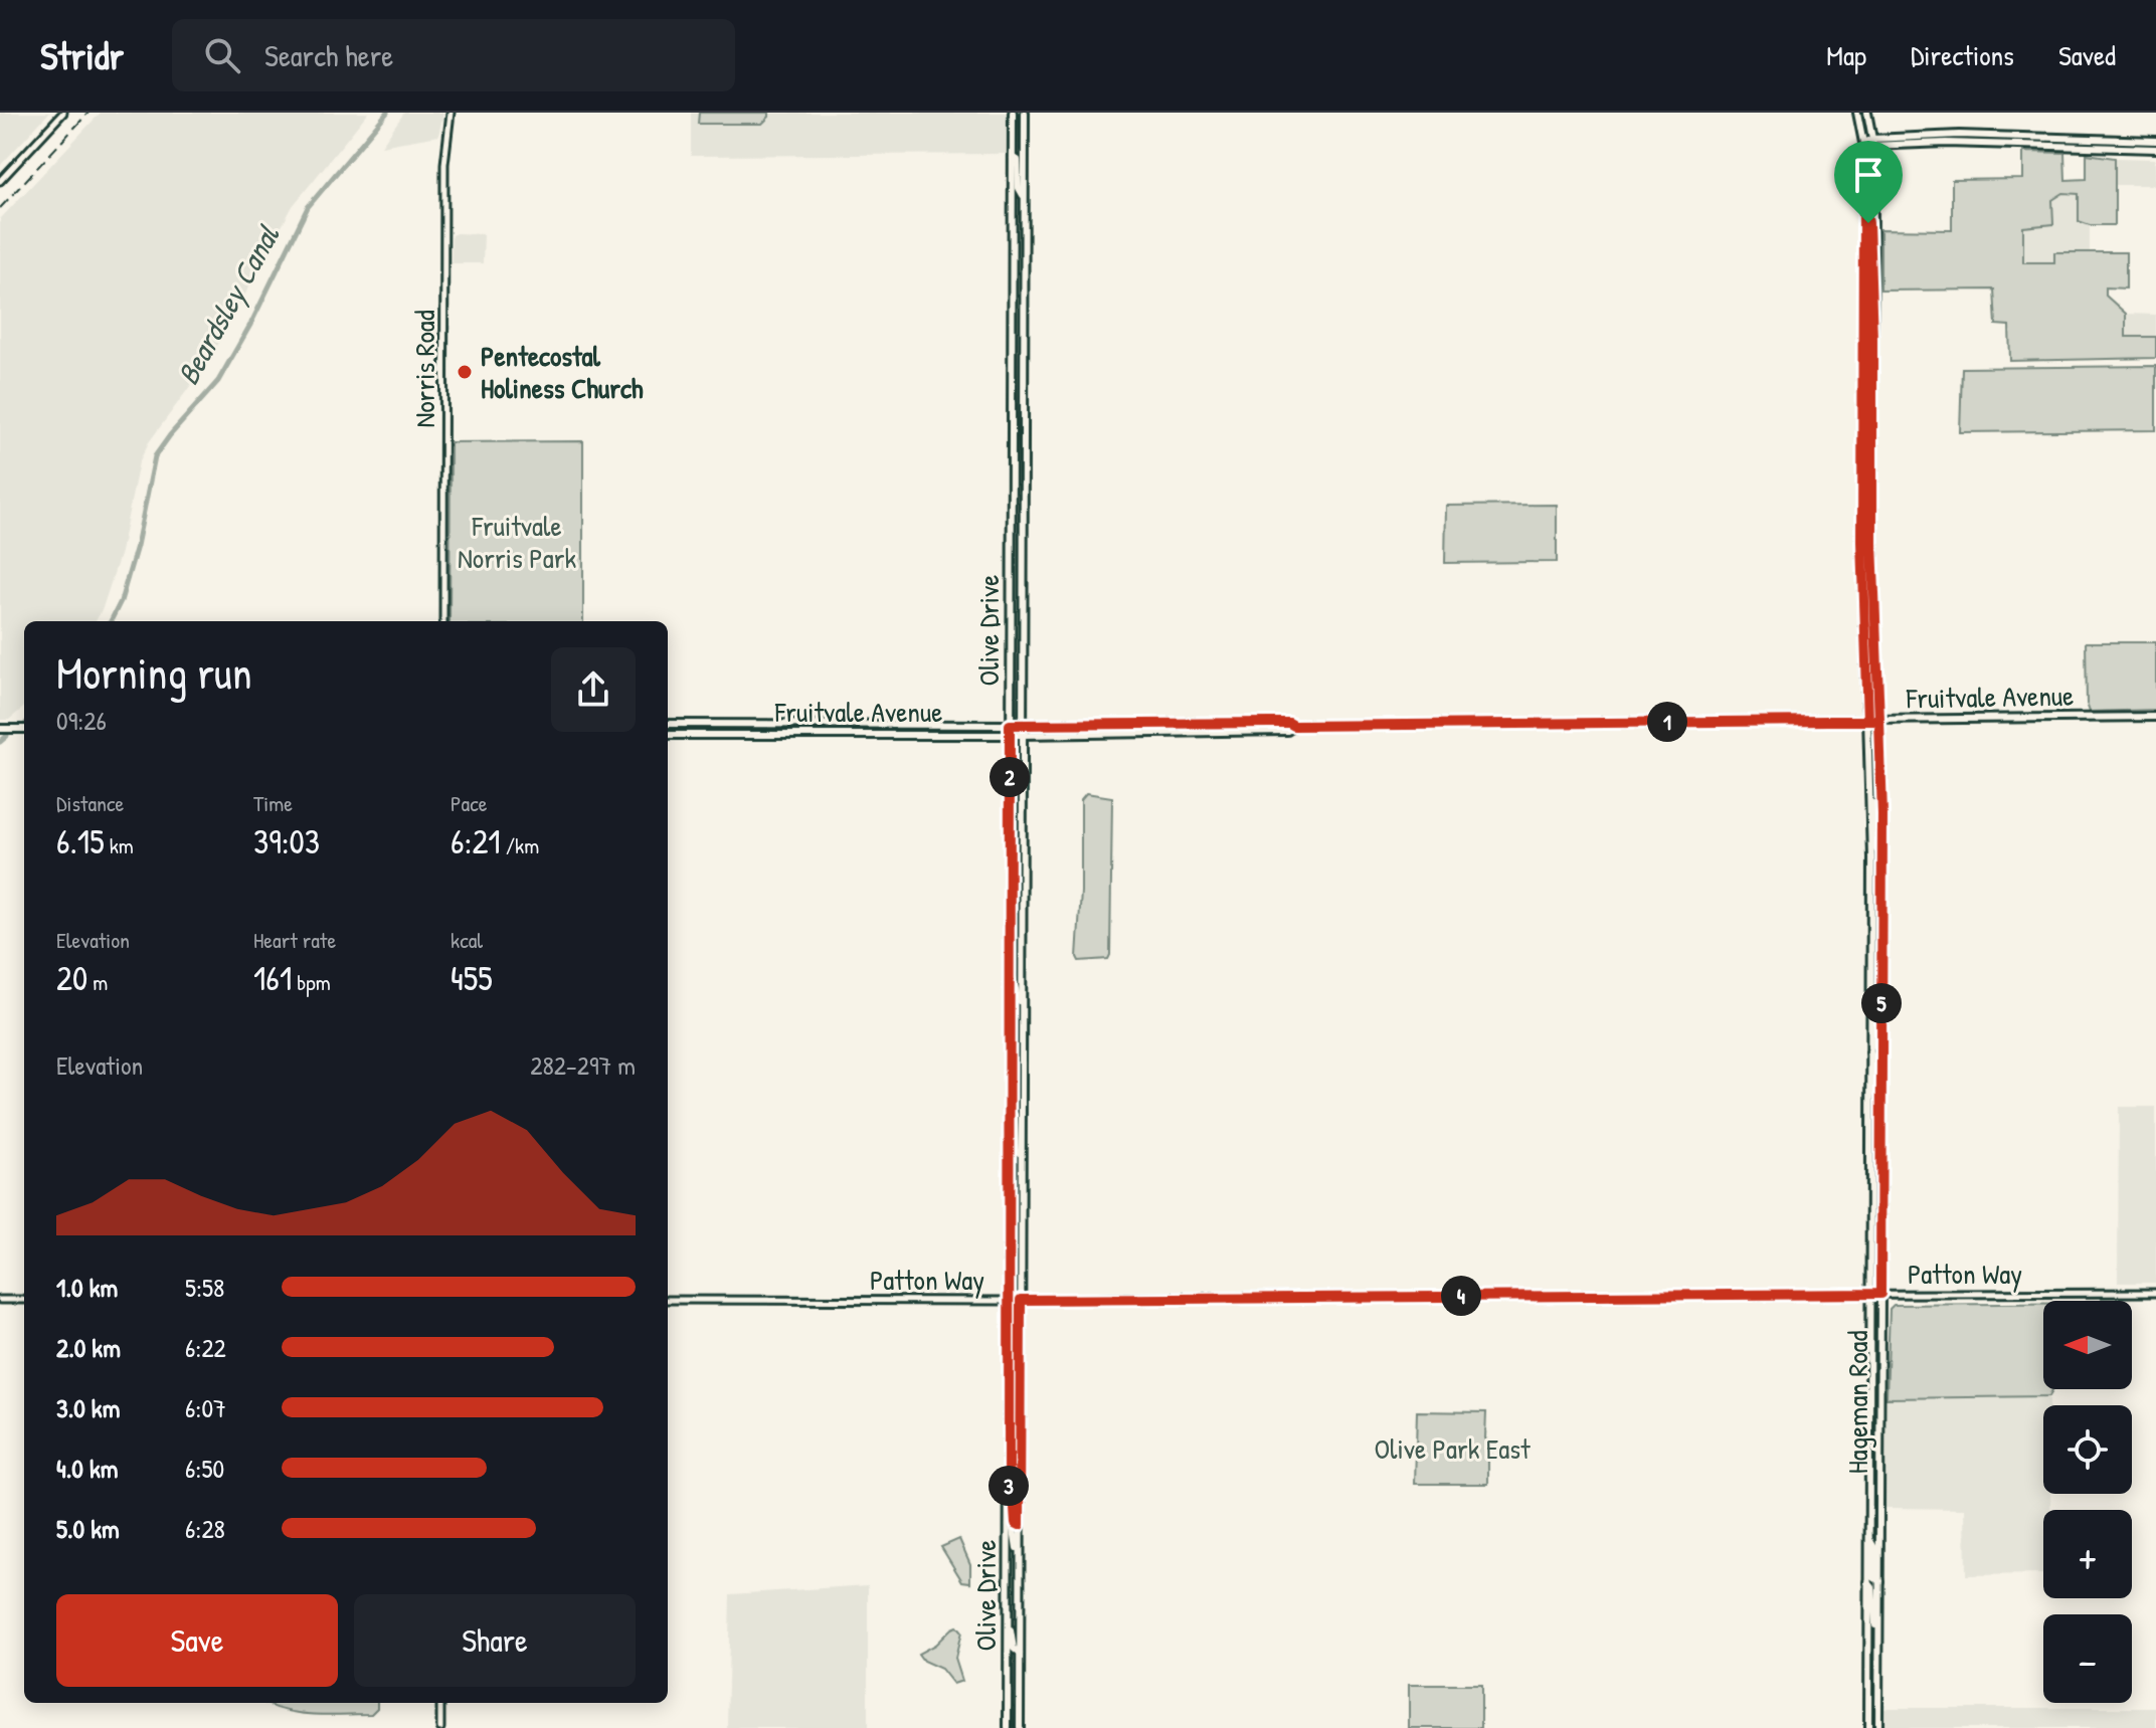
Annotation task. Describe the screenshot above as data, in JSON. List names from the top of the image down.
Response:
{
  "streets": {
    "main road": ["Olive Drive", "Fruitvale Avenue", "Hageman Road"],
    "street": ["Norris Road", "Patton Way"]
  },
  "crossings": [
    ["Olive Drive", "Fruitvale Avenue"],
    ["Olive Drive", "Patton Way"],
    ["Fruitvale Avenue", "Hageman Road"],
    ["Patton Way", "Hageman Road"]
  ],
  "water": ["Beardsley Canal"],
  "parks": ["Fruitvale Norris Park", "Olive Park East"],
  "places": ["Pentecostal Holiness Church"],
  "north": "left",
  "page": {
    "header": "Stridr",
    "search": "Search here",
    "nav": ["Map", "Directions", "Saved"],
    "heading": ["Morning run", "09:26"],
    "pins": [
      "1",
      "2",
      "5",
      "4",
      "3"
    ],
    "stats": [
      ["Distance", "6.15 km"],
      ["Time", "39:03"],
      ["Pace", "6:21 /km"],
      ["Elevation", "20 m"],
      ["Heart rate", "161 bpm"],
      ["kcal", "455"]
    ],
    "chart": ["Elevation", "282–297 m"],
    "list": [
      {
        "name": "1.0 km",
        "note": "5:58"
      },
      {
        "name": "2.0 km",
        "note": "6:22"
      },
      {
        "name": "3.0 km",
        "note": "6:07"
      },
      {
        "name": "4.0 km",
        "note": "6:50"
      },
      {
        "name": "5.0 km",
        "note": "6:28"
      }
    ],
    "map_buttons": ["+", "−"],
    "buttons": ["Save", "Share"]
  }
}
